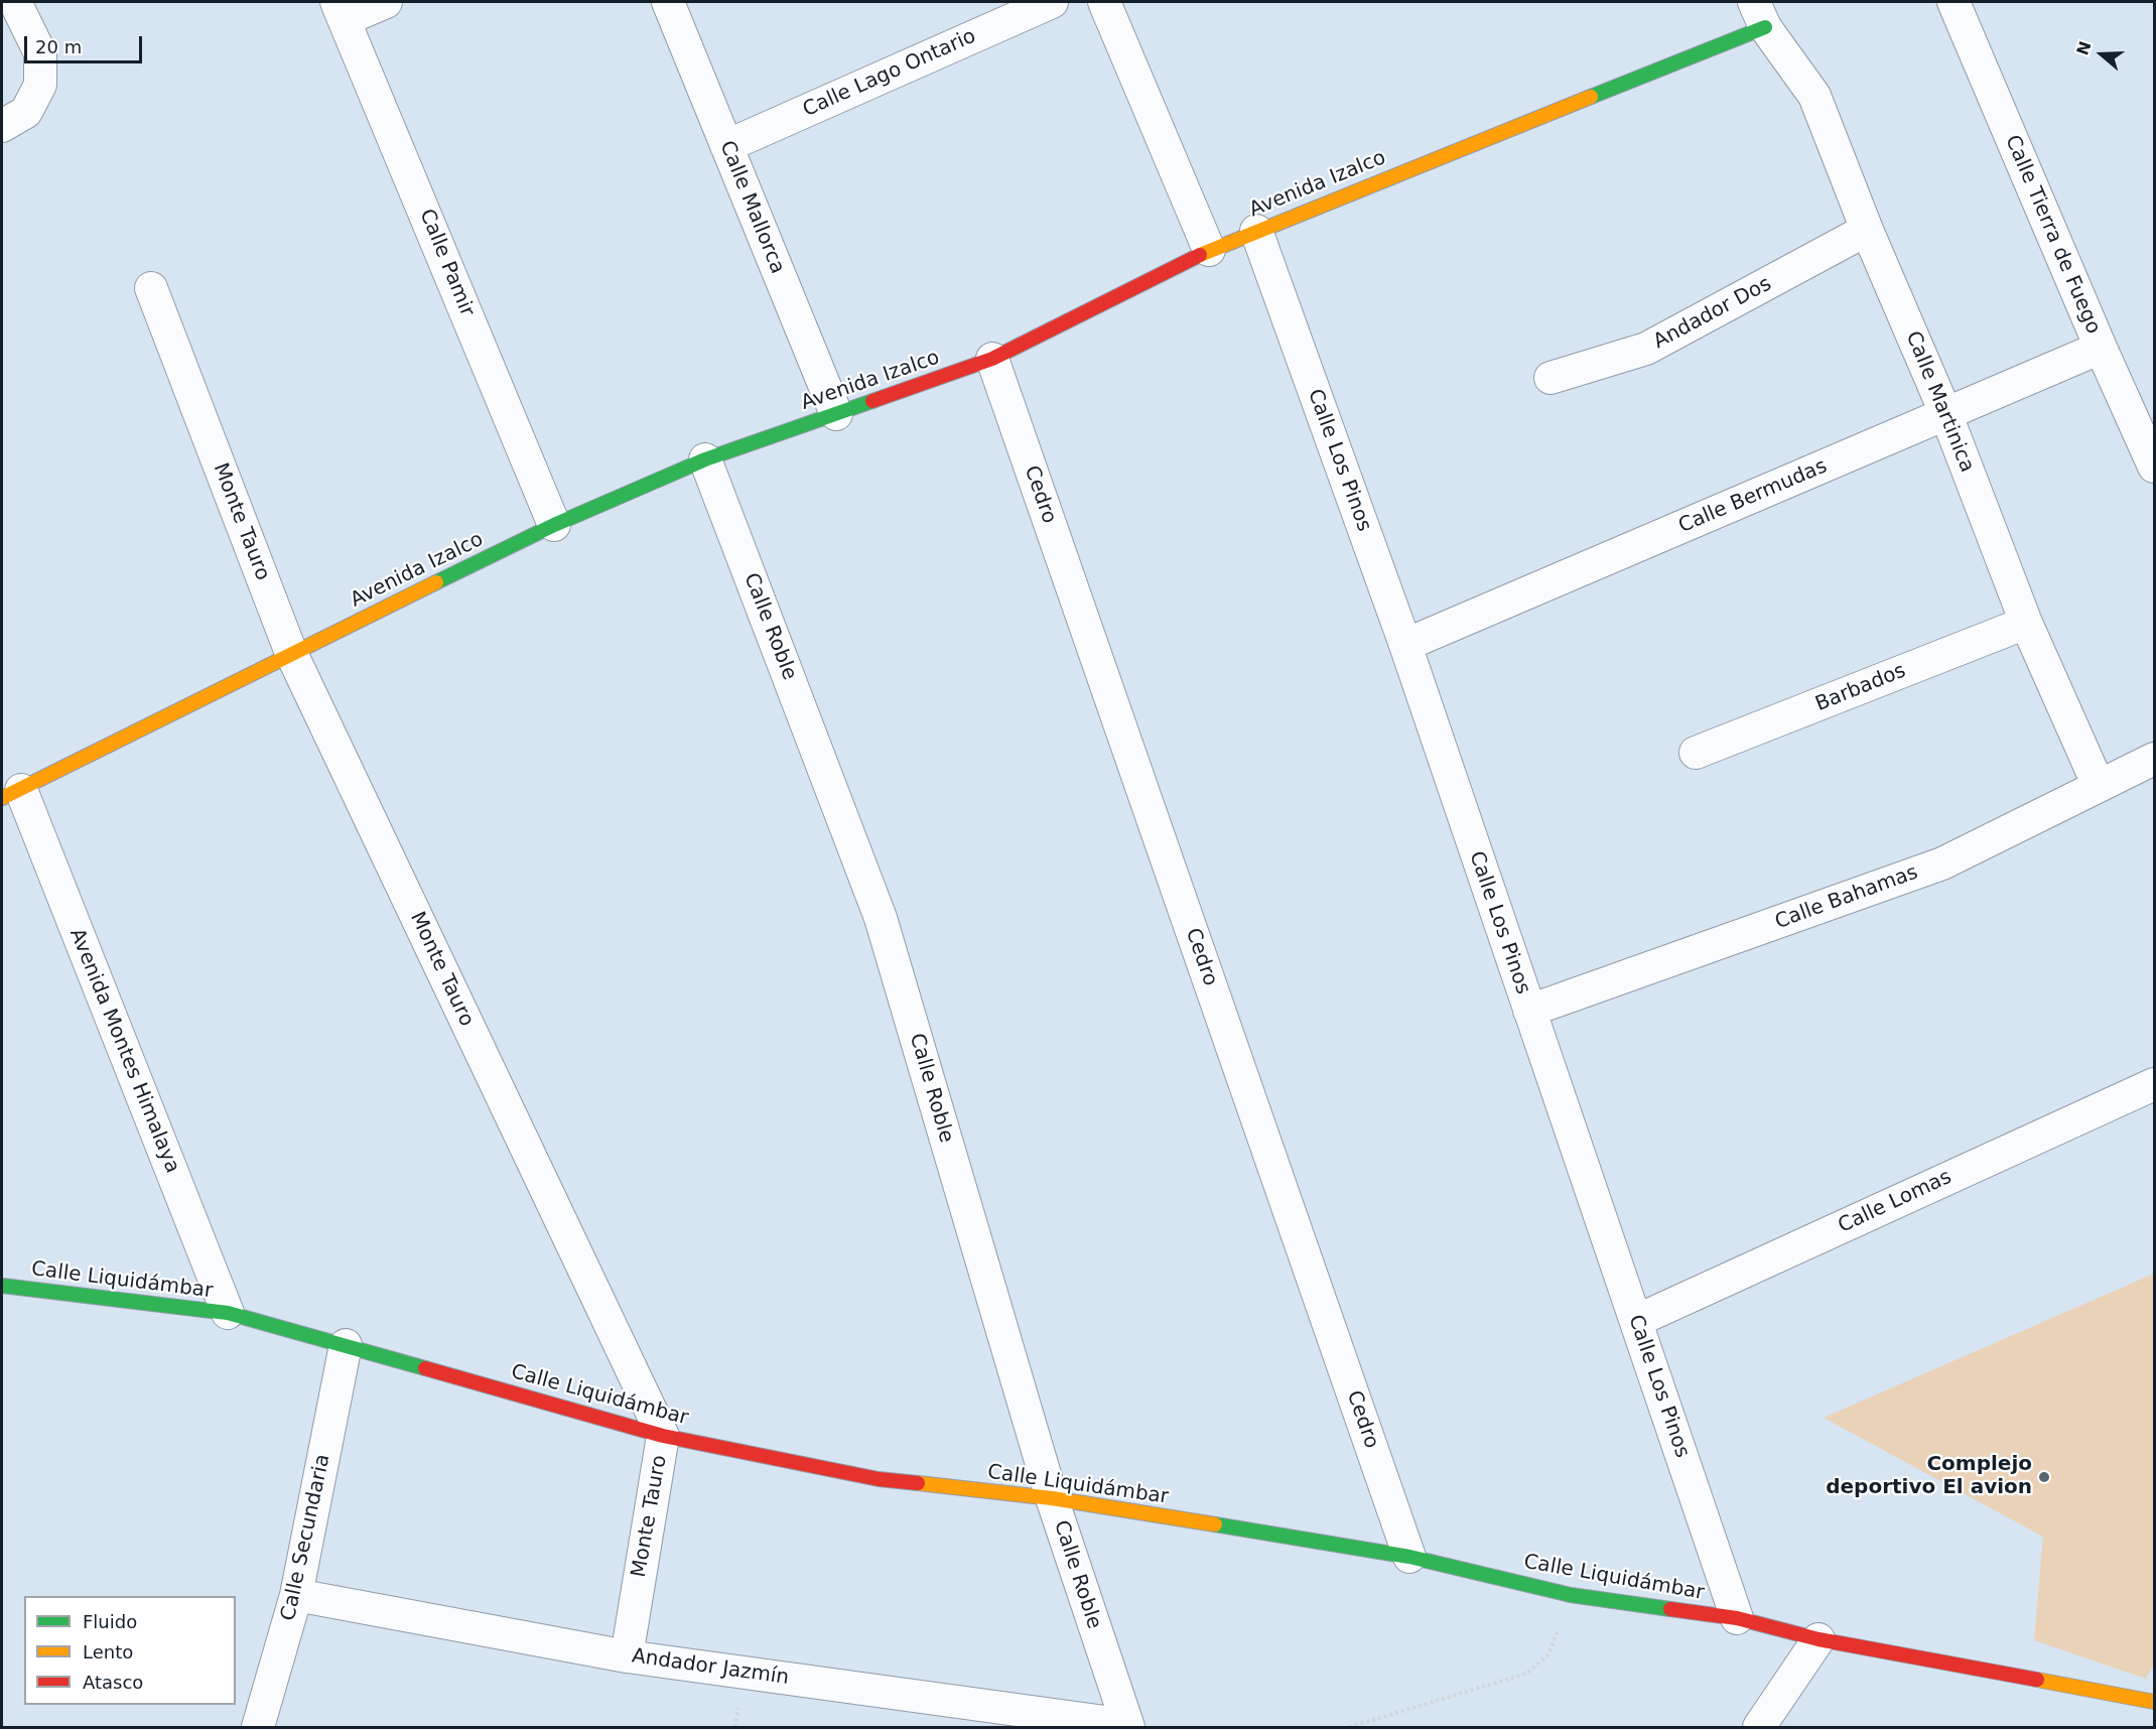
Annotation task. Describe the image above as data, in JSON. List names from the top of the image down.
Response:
{
  "streets": {
    "street": [
      "Calle Lago Ontario",
      "Avenida Izalco",
      "Calle Mallorca",
      "Calle Tierra de Fuego",
      "Calle Pamir",
      "Andador Dos",
      "Calle Martinica",
      "Calle Los Pinos",
      "Cedro",
      "Calle Bermudas",
      "Monte Tauro",
      "Calle Roble",
      "Barbados",
      "Calle Bahamas",
      "Avenida Montes Himalaya",
      "Calle Lomas",
      "Calle Liquidámbar",
      "Calle Secundaria",
      "Andador Jazmín"
    ]
  },
  "crossings": [
    ["Calle Lago Ontario", "Calle Mallorca"],
    ["Avenida Izalco", "Calle Mallorca"],
    ["Avenida Izalco", "Calle Pamir"],
    ["Avenida Izalco", "Calle Martinica"],
    ["Avenida Izalco", "Calle Los Pinos"],
    ["Avenida Izalco", "Cedro"],
    ["Avenida Izalco", "Monte Tauro"],
    ["Avenida Izalco", "Calle Roble"],
    ["Avenida Izalco", "Avenida Montes Himalaya"],
    ["Calle Tierra de Fuego", "Calle Bermudas"],
    ["Andador Dos", "Calle Martinica"],
    ["Calle Martinica", "Calle Bermudas"],
    ["Calle Martinica", "Barbados"],
    ["Calle Martinica", "Calle Bahamas"],
    ["Calle Los Pinos", "Calle Bermudas"],
    ["Calle Los Pinos", "Calle Bahamas"],
    ["Calle Los Pinos", "Calle Lomas"],
    ["Calle Los Pinos", "Calle Liquidámbar"],
    ["Cedro", "Calle Liquidámbar"],
    ["Monte Tauro", "Calle Liquidámbar"],
    ["Monte Tauro", "Andador Jazmín"],
    ["Calle Roble", "Calle Liquidámbar"],
    ["Calle Roble", "Andador Jazmín"],
    ["Avenida Montes Himalaya", "Calle Liquidámbar"],
    ["Calle Liquidámbar", "Calle Secundaria"],
    ["Calle Secundaria", "Andador Jazmín"]
  ],
  "places": ["Complejo deportivo El avion"],
  "legend": ["Fluido", "Lento", "Atasco"],
  "scale_bar": "20 m",
  "north": "left"
}
